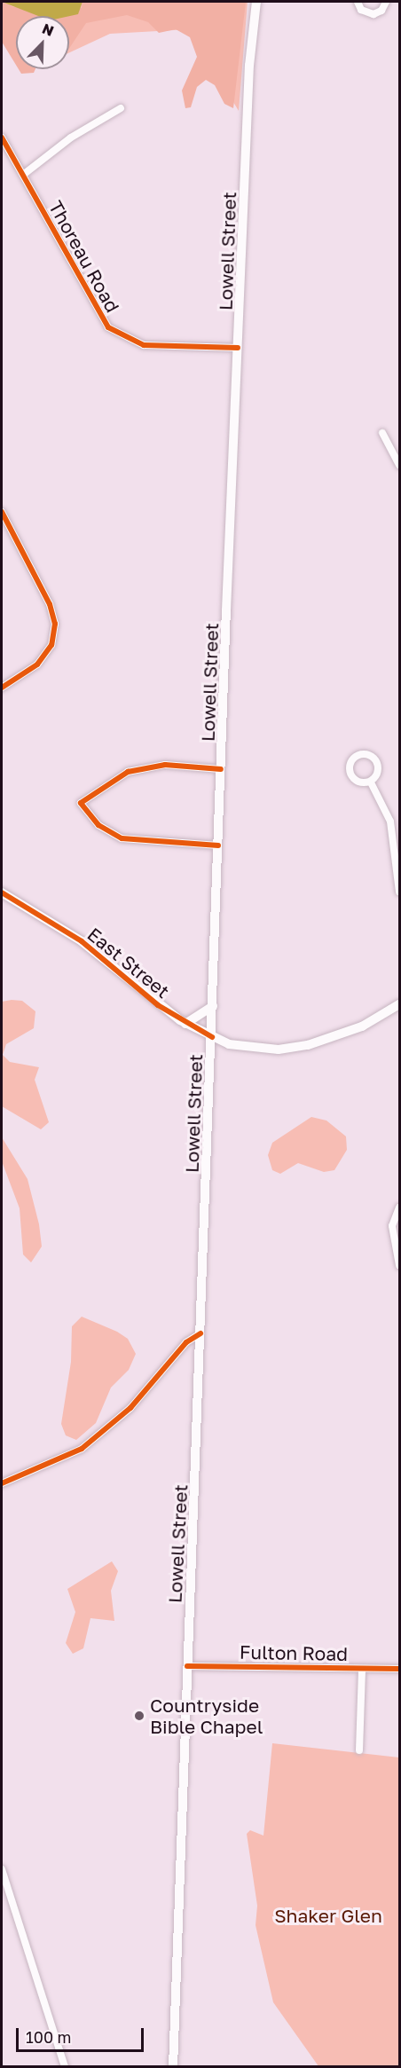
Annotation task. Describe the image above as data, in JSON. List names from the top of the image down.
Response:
{
  "streets": {
    "main road": ["Lowell Street", "East Street"],
    "street": ["Thoreau Road", "Fulton Road"]
  },
  "crossings": [
    ["Lowell Street", "Thoreau Road"],
    ["Lowell Street", "East Street"],
    ["Lowell Street", "Fulton Road"]
  ],
  "parks": ["Shaker Glen"],
  "places": ["Countryside Bible Chapel"],
  "scale_bar": "100 m",
  "north": "top right"
}
